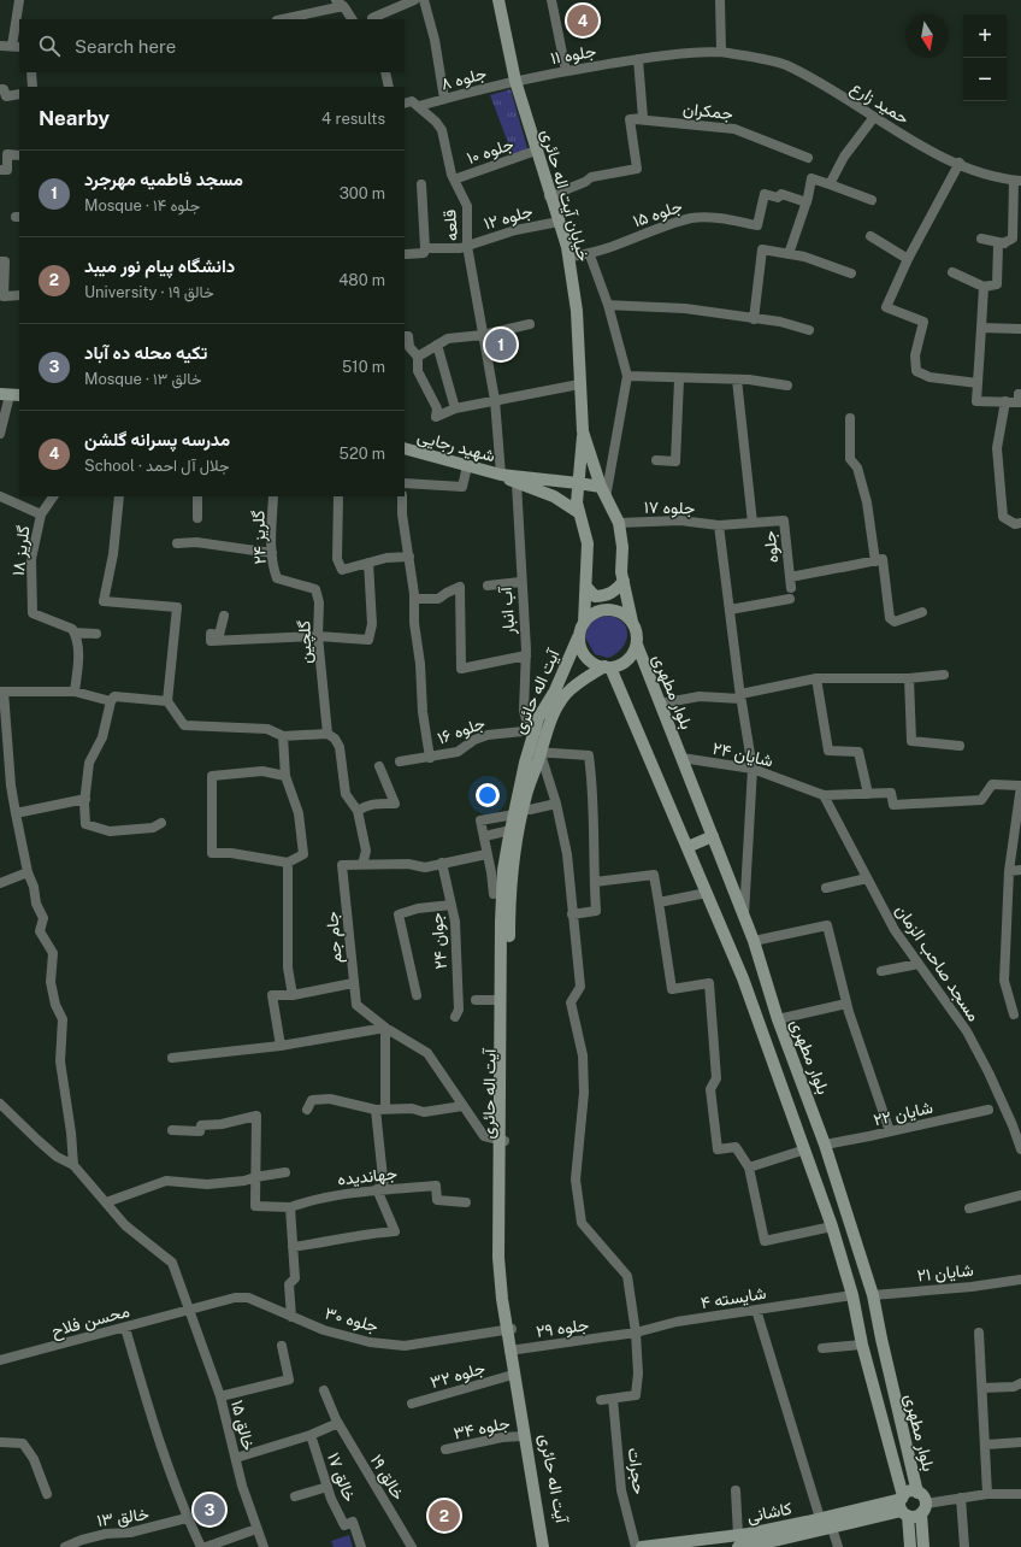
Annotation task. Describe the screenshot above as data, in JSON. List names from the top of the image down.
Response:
{
  "streets": {
    "main road": [
      "خیابان آیت اله حائری",
      "شهید رجایی",
      "آیت اله حائری",
      "بلوار مطهری",
      "کاشانی"
    ],
    "street": [
      "جلوه ۱۱",
      "جلوه ۸",
      "حمید زارع",
      "جمکران",
      "جلوه ۱۰",
      "جلوه ۱۵",
      "جلوه ۱۲",
      "قلعه",
      "جلوه ۱۷",
      "گلریز ۲۴",
      "جلوه",
      "گلریز ۱۸",
      "آب انبار",
      "گلچین",
      "جلوه ۱۶",
      "شایان ۲۴",
      "جام جم",
      "جوان ۲۴",
      "مسجد صاحب الزمان",
      "شایان ۲۲",
      "جهاندیده",
      "شایان ۲۱",
      "شایسته ۴",
      "جلوه ۳۰",
      "محسن فلاح",
      "جلوه ۲۹",
      "جلوه ۳۲",
      "خالق ۱۵",
      "جلوه ۳۴",
      "حجرات",
      "خالق ۱۷",
      "خالق ۱۹",
      "خالق ۱۳"
    ]
  },
  "crossings": [
    ["جلوه ۱۱", "جلوه ۸"],
    ["جلوه ۱۱", "حمید زارع"],
    ["جلوه ۱۱", "خیابان آیت اله حائری"],
    ["جلوه ۸", "خیابان آیت اله حائری"],
    ["جلوه ۸", "قلعه"],
    ["جلوه ۱۰", "خیابان آیت اله حائری"],
    ["جلوه ۱۰", "قلعه"],
    ["خیابان آیت اله حائری", "جلوه ۱۵"],
    ["خیابان آیت اله حائری", "جلوه ۱۲"],
    ["جلوه ۱۲", "قلعه"],
    ["قلعه", "شهید رجایی"],
    ["جلوه ۱۷", "جلوه"],
    ["گلریز ۲۴", "گلچین"],
    ["آب انبار", "آیت اله حائری"],
    ["آب انبار", "جلوه ۱۶"],
    ["آیت اله حائری", "بلوار مطهری"],
    ["آیت اله حائری", "جلوه ۱۶"],
    ["آیت اله حائری", "جام جم"],
    ["آیت اله حائری", "جلوه ۳۰"],
    ["آیت اله حائری", "جلوه ۲۹"],
    ["آیت اله حائری", "جلوه ۳۲"],
    ["آیت اله حائری", "جلوه ۳۴"],
    ["بلوار مطهری", "شایان ۲۴"],
    ["بلوار مطهری", "شایان ۲۲"],
    ["بلوار مطهری", "شایان ۲۱"],
    ["بلوار مطهری", "شایسته ۴"],
    ["بلوار مطهری", "کاشانی"],
    ["شایان ۲۴", "مسجد صاحب الزمان"],
    ["جام جم", "جوان ۲۴"],
    ["شایسته ۴", "جلوه ۲۹"],
    ["جلوه ۳۰", "محسن فلاح"],
    ["جلوه ۳۰", "خالق ۱۵"],
    ["محسن فلاح", "خالق ۱۵"]
  ],
  "north": "bottom",
  "page": {
    "pins": [
      "4",
      "1",
      "3",
      "2"
    ],
    "map_buttons": ["+", "−"],
    "search": "Search here",
    "heading": ["Nearby", "4 results"],
    "list": [
      {
        "mark": "1",
        "name": "مسجد فاطمیه مهرجرد",
        "note": "Mosque · جلوه ۱۴",
        "value": "300 m"
      },
      {
        "mark": "2",
        "name": "دانشگاه پیام نور میبد",
        "note": "University · خالق ۱۹",
        "value": "480 m"
      },
      {
        "mark": "3",
        "name": "تکیه محله ده آباد",
        "note": "Mosque · خالق ۱۳",
        "value": "510 m"
      },
      {
        "mark": "4",
        "name": "مدرسه پسرانه گلشن",
        "note": "School · جلال آل احمد",
        "value": "520 m"
      }
    ]
  }
}
